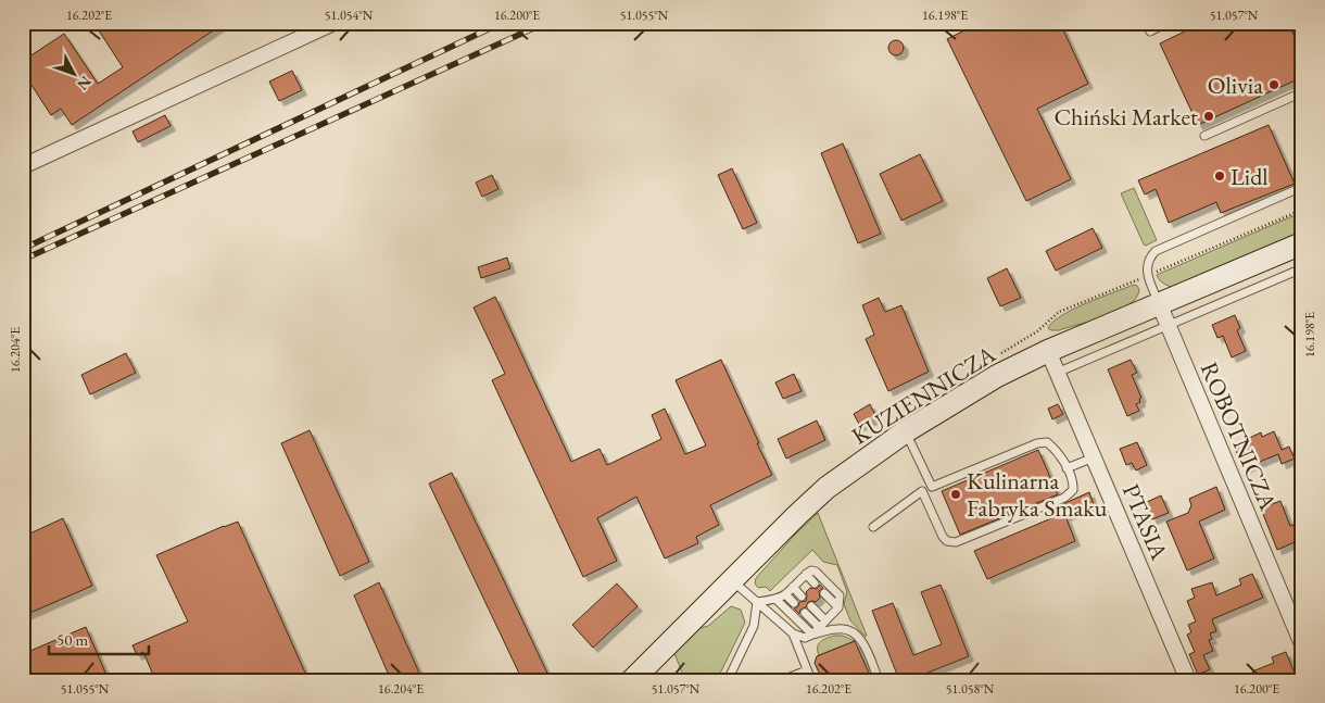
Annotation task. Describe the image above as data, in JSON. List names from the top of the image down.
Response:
{
  "streets": {
    "main road": ["KUZIENNICZA"],
    "street": ["ROBOTNICZA", "PTASIA"]
  },
  "crossings": [
    ["KUZIENNICZA", "ROBOTNICZA"],
    ["KUZIENNICZA", "PTASIA"]
  ],
  "places": [
    "Olivia",
    "Chiński Market",
    "Lidl",
    "Kulinarna Fabryka Smaku"
  ],
  "scale_bar": "50 m",
  "north": "bottom right",
  "coordinates": [
    "16.202°E",
    "51.054°N",
    "16.200°E",
    "51.055°N",
    "16.198°E",
    "51.057°N",
    "16.204°E",
    "51.058°N"
  ]
}
